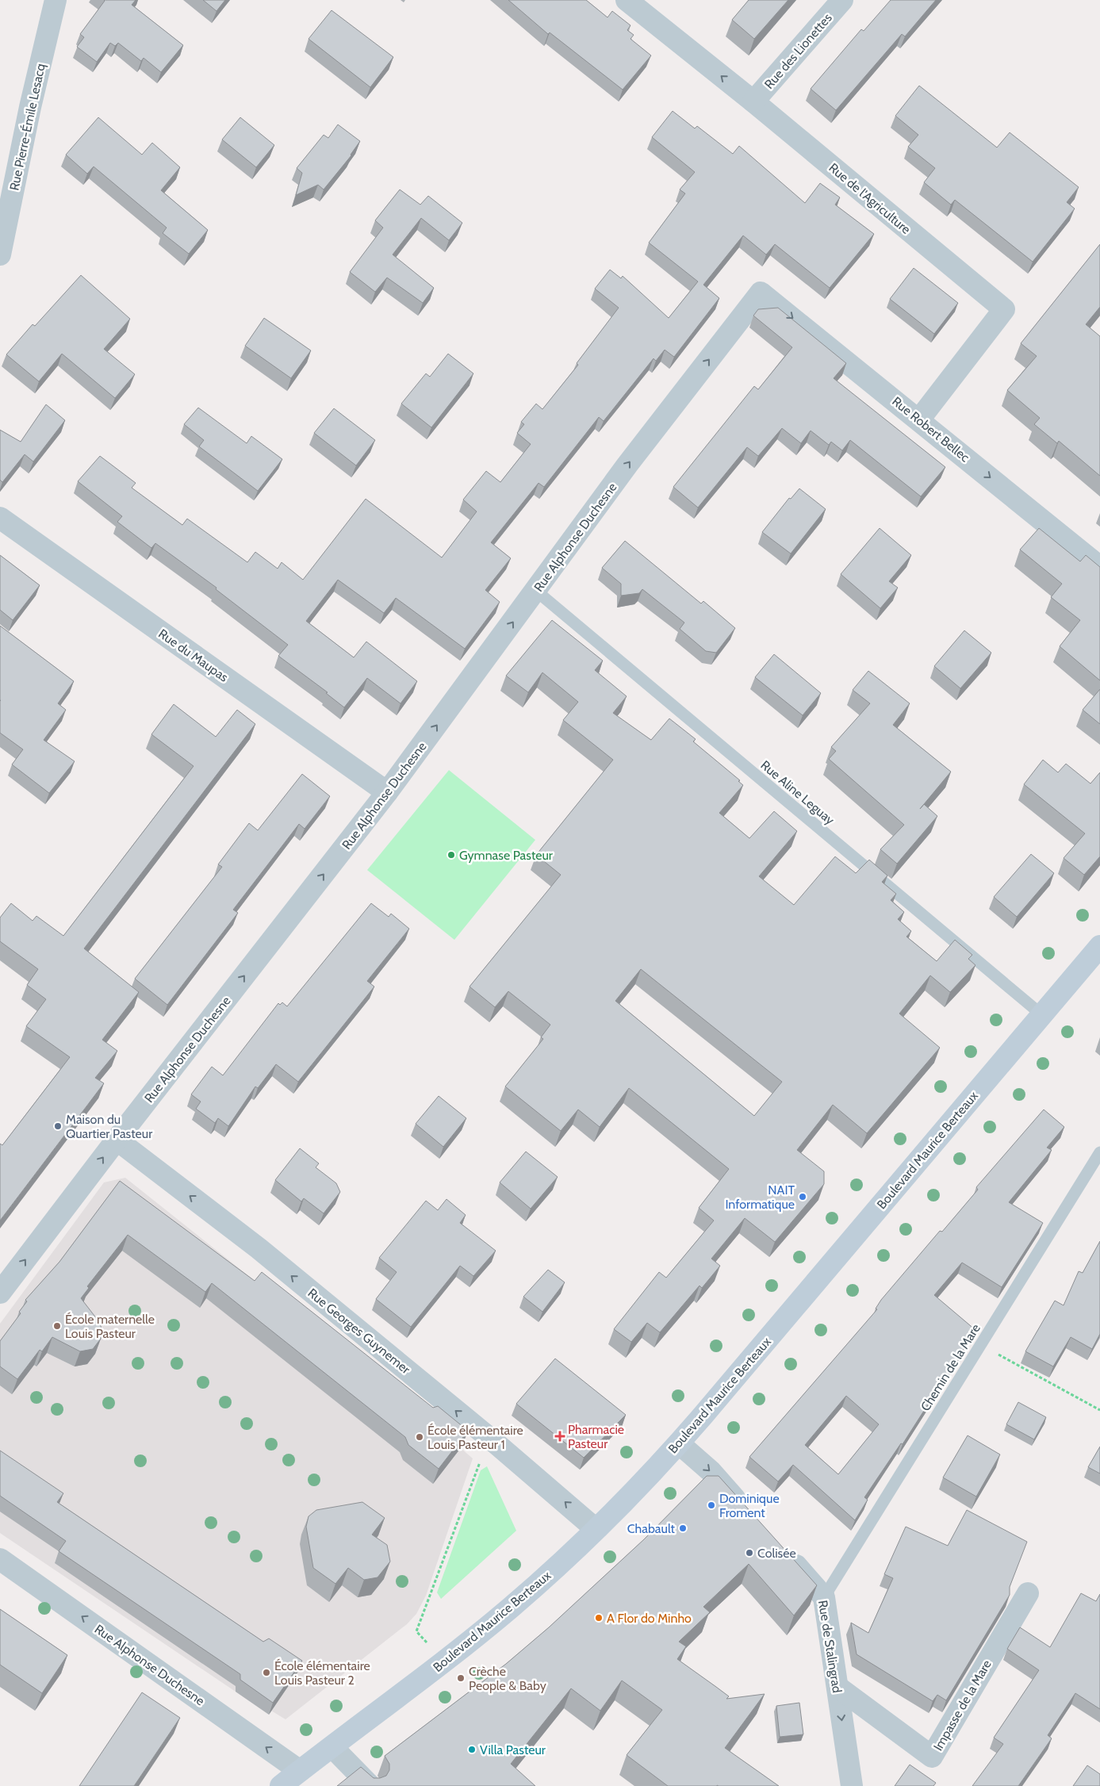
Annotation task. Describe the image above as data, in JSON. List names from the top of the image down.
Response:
{
  "streets": {
    "street": [
      "Rue des Lionettes",
      "Rue Pierre-Émile Lesacq",
      "Rue de l'Agriculture",
      "Rue Robert Bellec",
      "Rue Alphonse Duchesne",
      "Rue du Maupas",
      "Boulevard Maurice Berteaux",
      "Rue Georges Guynemer",
      "Rue de Stalingrad",
      "Impasse de la Mare"
    ],
    "lane": ["Rue Aline Leguay", "Chemin de la Mare"]
  },
  "crossings": [
    ["Rue des Lionettes", "Rue de l'Agriculture"],
    ["Rue de l'Agriculture", "Rue Robert Bellec"],
    ["Rue Robert Bellec", "Rue Alphonse Duchesne"],
    ["Rue Alphonse Duchesne", "Rue du Maupas"],
    ["Rue Alphonse Duchesne", "Rue Aline Leguay"],
    ["Rue Alphonse Duchesne", "Boulevard Maurice Berteaux"],
    ["Rue Alphonse Duchesne", "Rue Georges Guynemer"],
    ["Rue Aline Leguay", "Boulevard Maurice Berteaux"],
    ["Boulevard Maurice Berteaux", "Rue Georges Guynemer"],
    ["Chemin de la Mare", "Rue de Stalingrad"],
    ["Rue de Stalingrad", "Impasse de la Mare"]
  ],
  "one_way": ["Rue Robert Bellec", "Rue Georges Guynemer", "Rue de Stalingrad"],
  "places": {
    "other": [
      "Gymnase Pasteur",
      "Maison du Quartier Pasteur",
      "NAIT Informatique",
      "École maternelle Louis Pasteur",
      "École élémentaire Louis Pasteur 1",
      "Dominique Froment",
      "Chabault",
      "Colisée",
      "A Flor do Minho",
      "École élémentaire Louis Pasteur 2",
      "Crèche People & Baby",
      "Villa Pasteur"
    ],
    "health": ["Pharmacie Pasteur"]
  }
}
